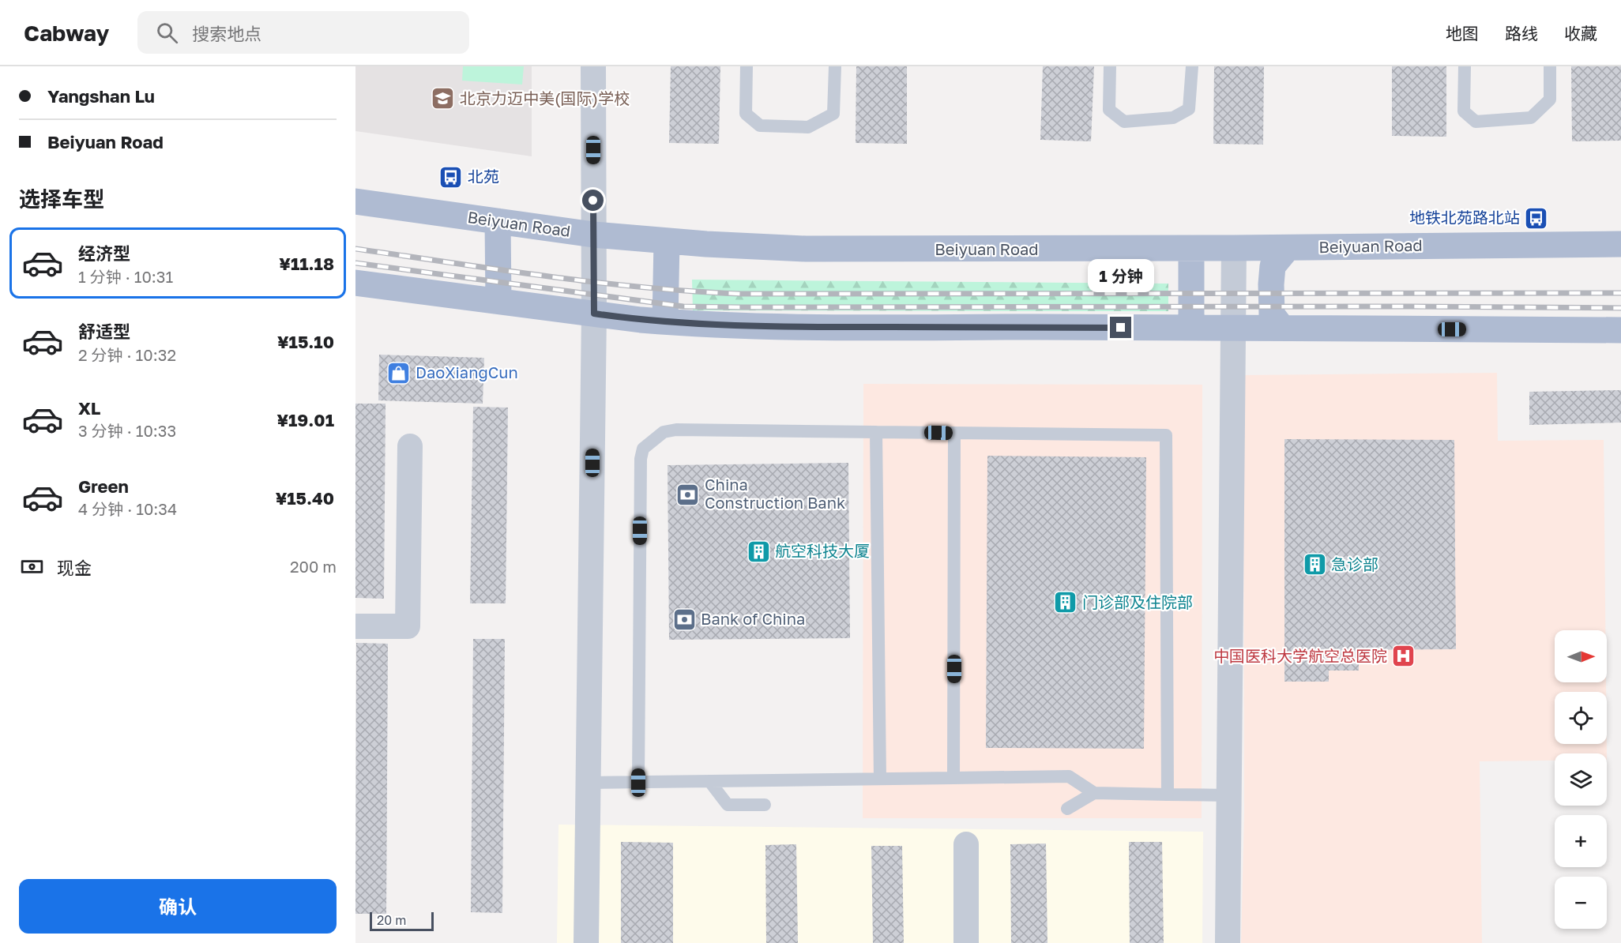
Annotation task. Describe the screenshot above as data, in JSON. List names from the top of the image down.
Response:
{
  "streets": {
    "main road": ["Beiyuan Road"]
  },
  "places": {
    "school or university": ["北京力迈中美(国际)学校"],
    "bus stop": ["北苑", "地铁北苑路北站"],
    "shop": ["DaoXiangCun"],
    "bank": ["China Construction Bank", "Bank of China"],
    "building": ["航空科技大厦", "急诊部", "门诊部及住院部"],
    "hospital": ["中国医科大学航空总医院"]
  },
  "scale_bar": "20 m",
  "north": "right",
  "page": {
    "header": "Cabway",
    "search": "搜索地点",
    "nav": ["地图", "路线", "收藏"],
    "banner": ["Yangshan Lu", "Beiyuan Road"],
    "heading": "选择车型",
    "list": [
      {
        "name": "经济型",
        "note": "1 分钟 · 10:31",
        "value": "¥11.18"
      },
      {
        "name": "舒适型",
        "note": "2 分钟 · 10:32",
        "value": "¥15.10"
      },
      {
        "name": "XL",
        "note": "3 分钟 · 10:33",
        "value": "¥19.01"
      },
      {
        "name": "Green",
        "note": "4 分钟 · 10:34",
        "value": "¥15.40"
      }
    ],
    "bubble": "1 分钟",
    "pay": ["现金", "200 m"],
    "map_buttons": ["+", "−"],
    "buttons": "确认",
    "scale": "20 m"
  }
}
